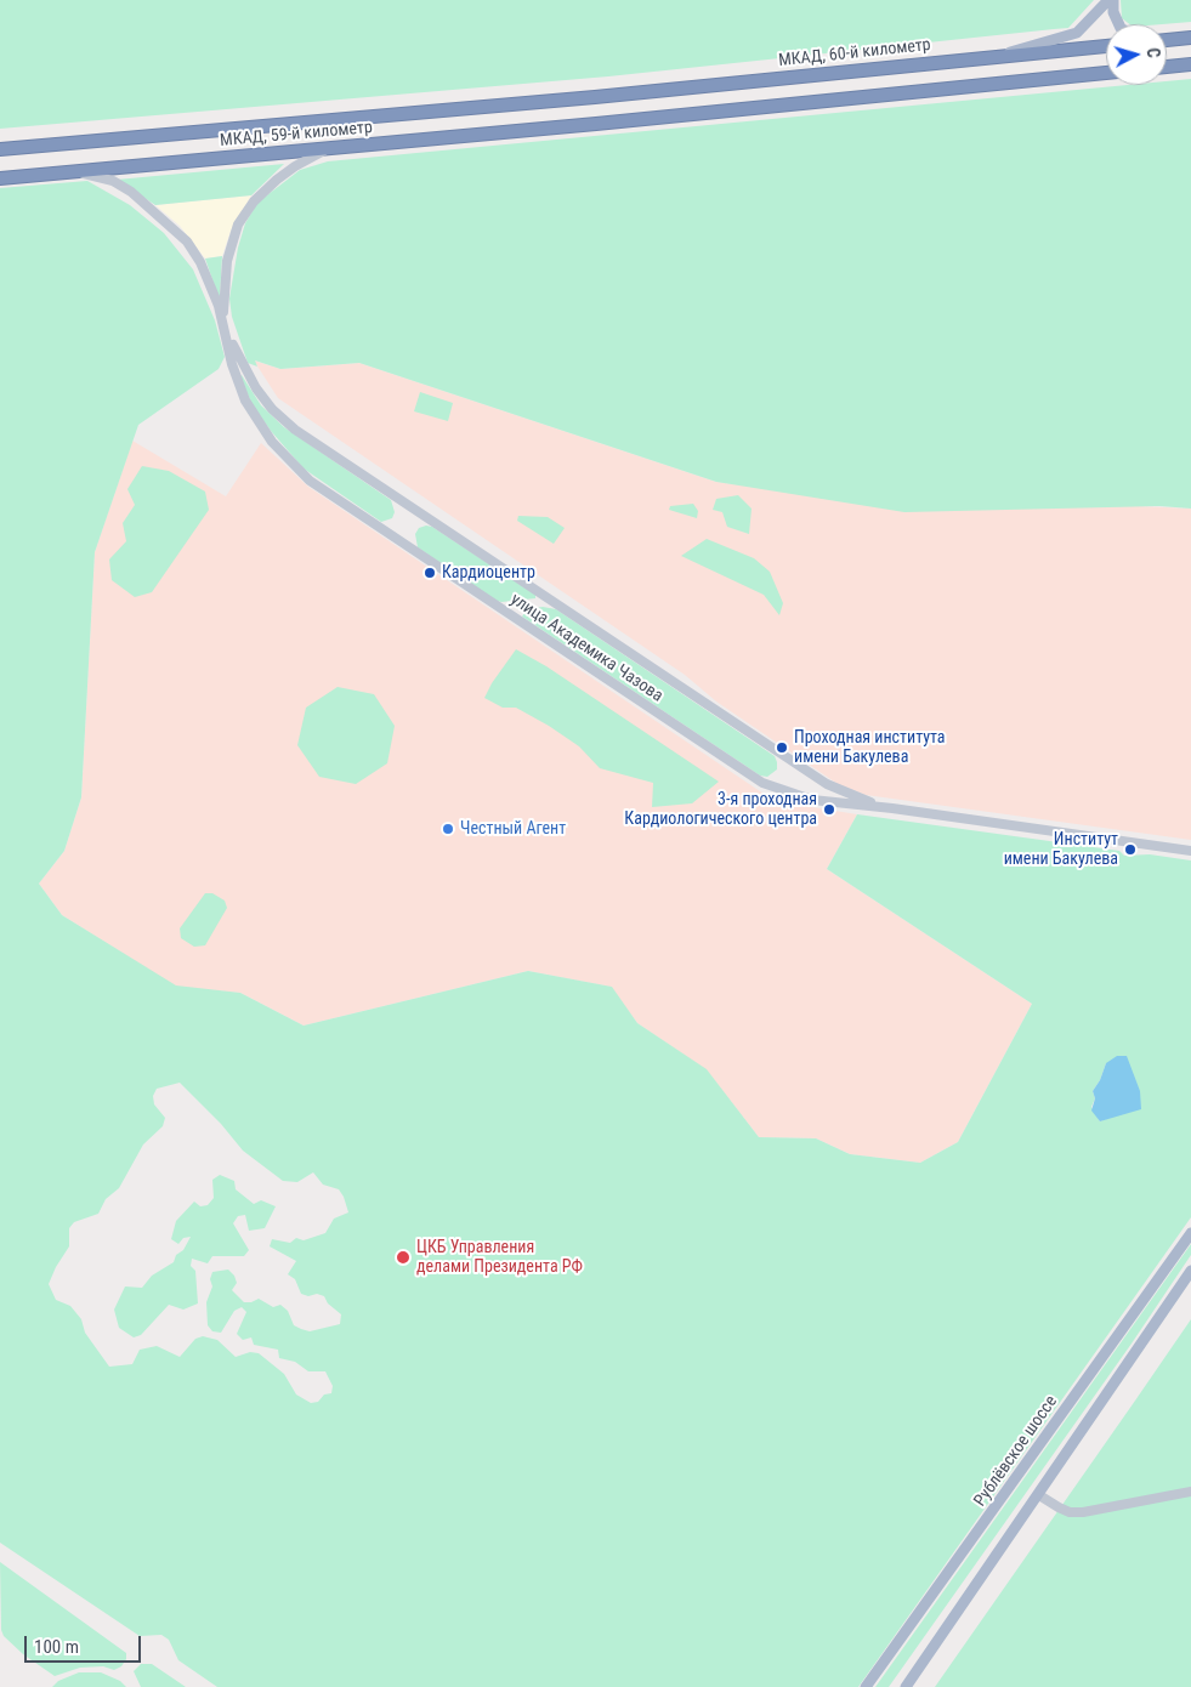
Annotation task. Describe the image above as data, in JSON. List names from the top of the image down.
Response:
{
  "streets": {
    "highway": ["МКАД, 60-й километр", "МКАД, 59-й километр"],
    "main road": ["Рублёвское шоссе"],
    "street": ["улица Академика Чазова"]
  },
  "crossings": [
    ["МКАД, 60-й километр", "МКАД, 59-й километр"],
    ["МКАД, 59-й километр", "улица Академика Чазова"]
  ],
  "places": [
    "Кардиоцентр",
    "Проходная института имени Бакулева",
    "3-я проходная Кардиологического центра",
    "Честный Агент",
    "Институт имени Бакулева",
    "ЦКБ Управления делами Президента РФ"
  ],
  "scale_bar": "100 m",
  "north": "right"
}
